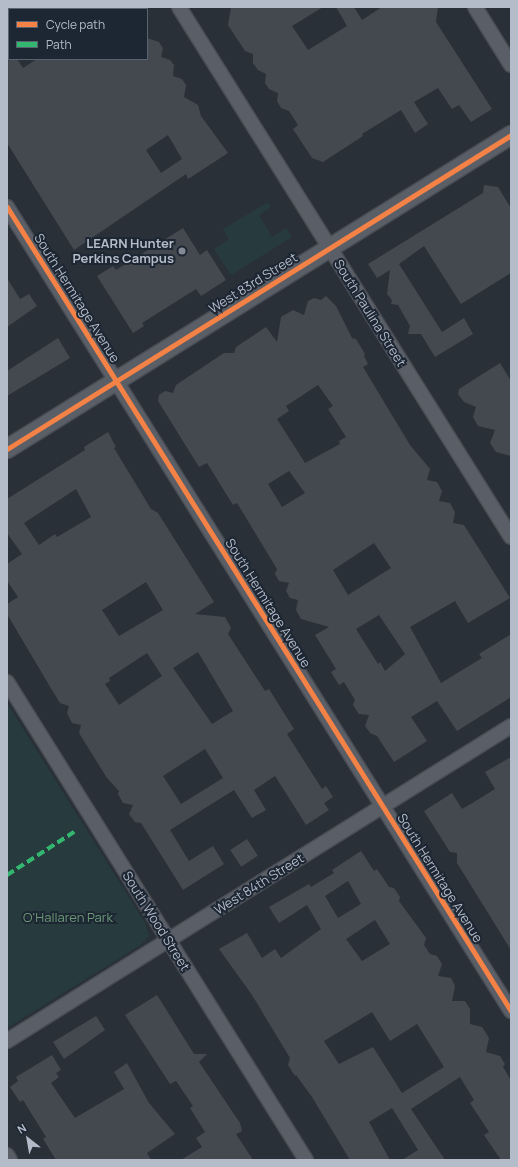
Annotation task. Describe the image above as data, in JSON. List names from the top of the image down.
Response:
{
  "streets": {
    "street": [
      "West 83rd Street",
      "South Hermitage Avenue",
      "South Paulina Street",
      "West 84th Street",
      "South Wood Street"
    ]
  },
  "crossings": [
    ["West 83rd Street", "South Hermitage Avenue"],
    ["West 83rd Street", "South Paulina Street"],
    ["South Hermitage Avenue", "West 84th Street"],
    ["West 84th Street", "South Wood Street"]
  ],
  "parks": ["O'Hallaren Park"],
  "places": ["LEARN Hunter Perkins Campus"],
  "legend": ["Cycle path", "Path"],
  "north": "top left"
}
